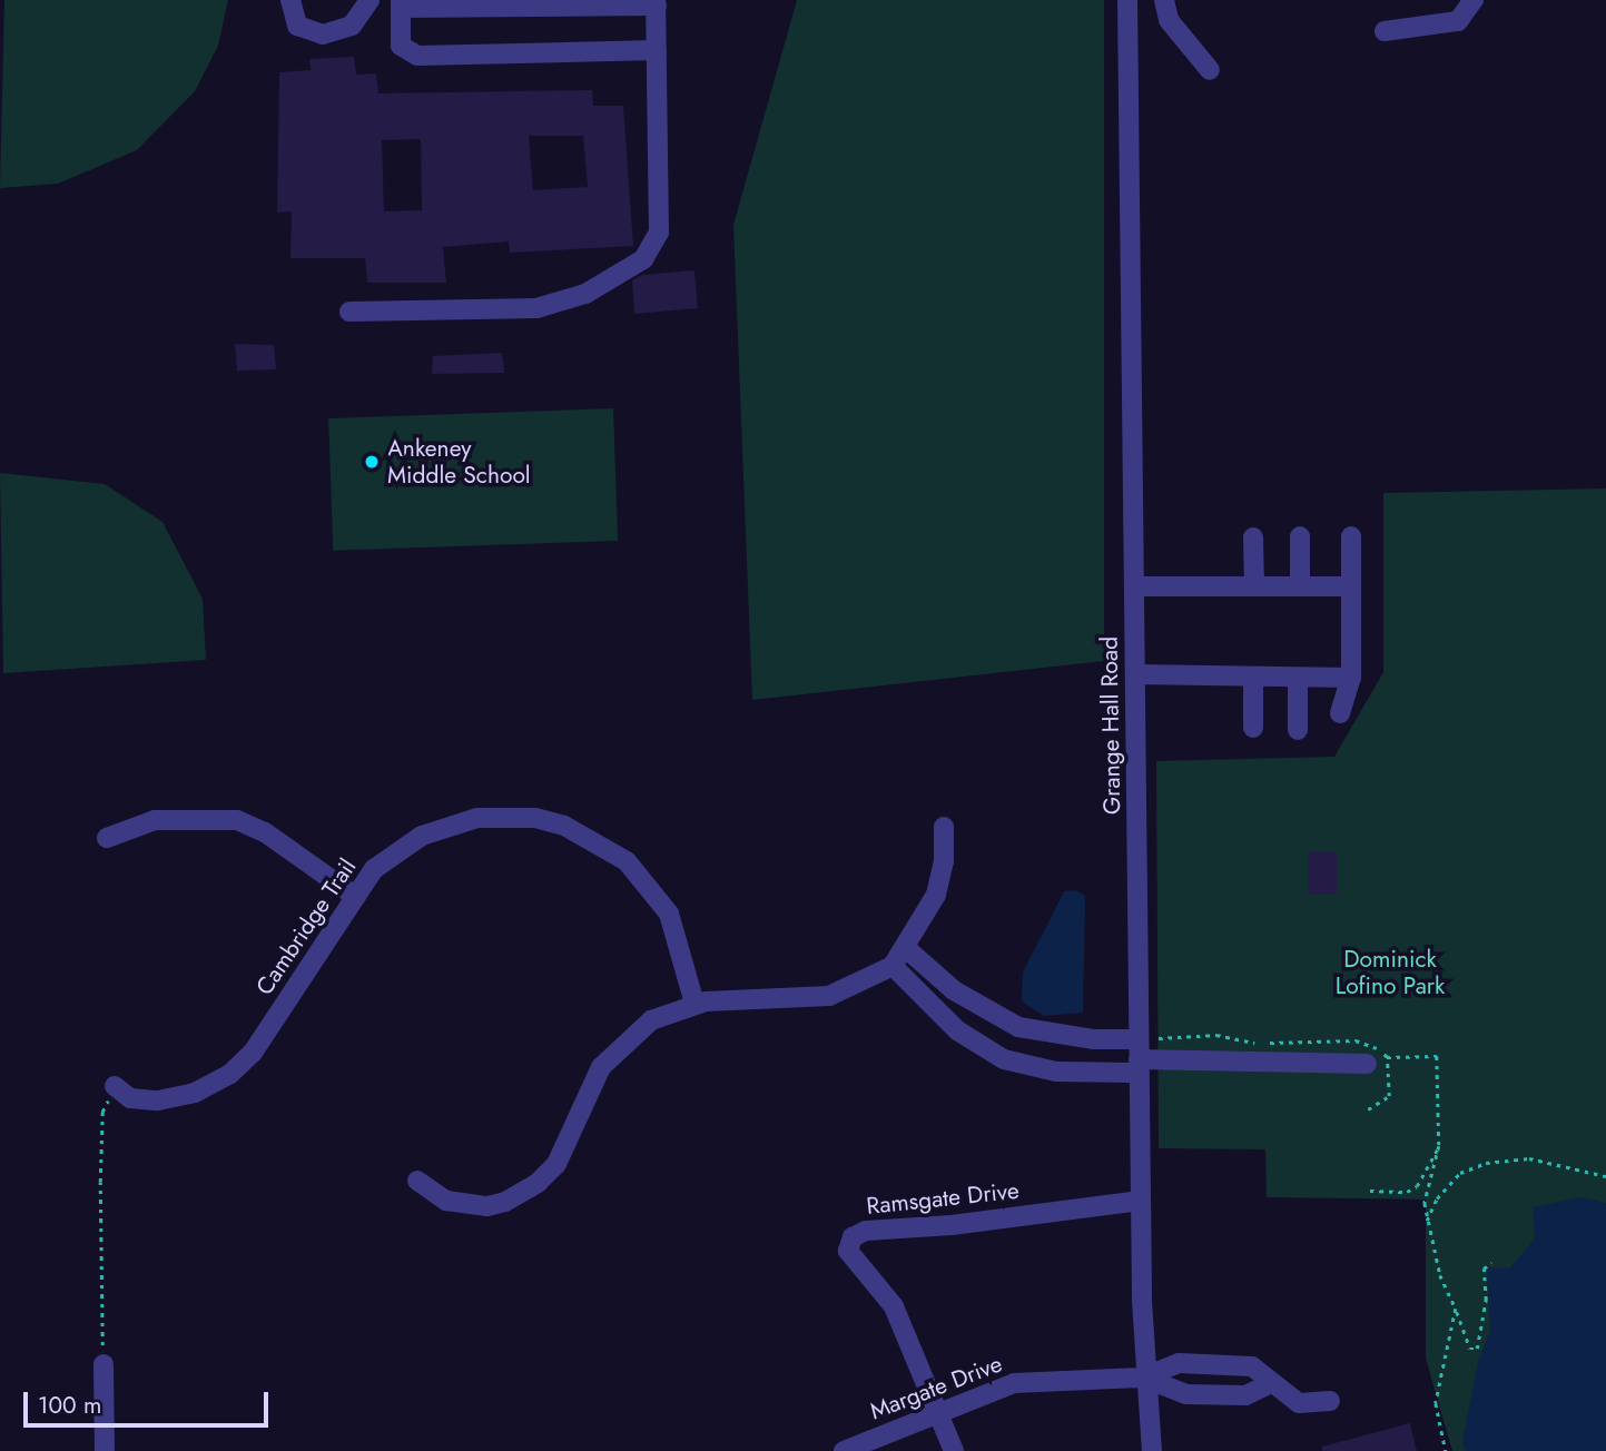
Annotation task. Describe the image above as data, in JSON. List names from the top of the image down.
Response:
{
  "streets": {
    "street": [
      "Grange Hall Road",
      "Cambridge Trail",
      "Ramsgate Drive",
      "Margate Drive"
    ]
  },
  "crossings": [
    ["Grange Hall Road", "Ramsgate Drive"],
    ["Grange Hall Road", "Margate Drive"],
    ["Ramsgate Drive", "Margate Drive"]
  ],
  "parks": ["Dominick Lofino Park"],
  "places": ["Ankeney Middle School"],
  "scale_bar": "100 m"
}
